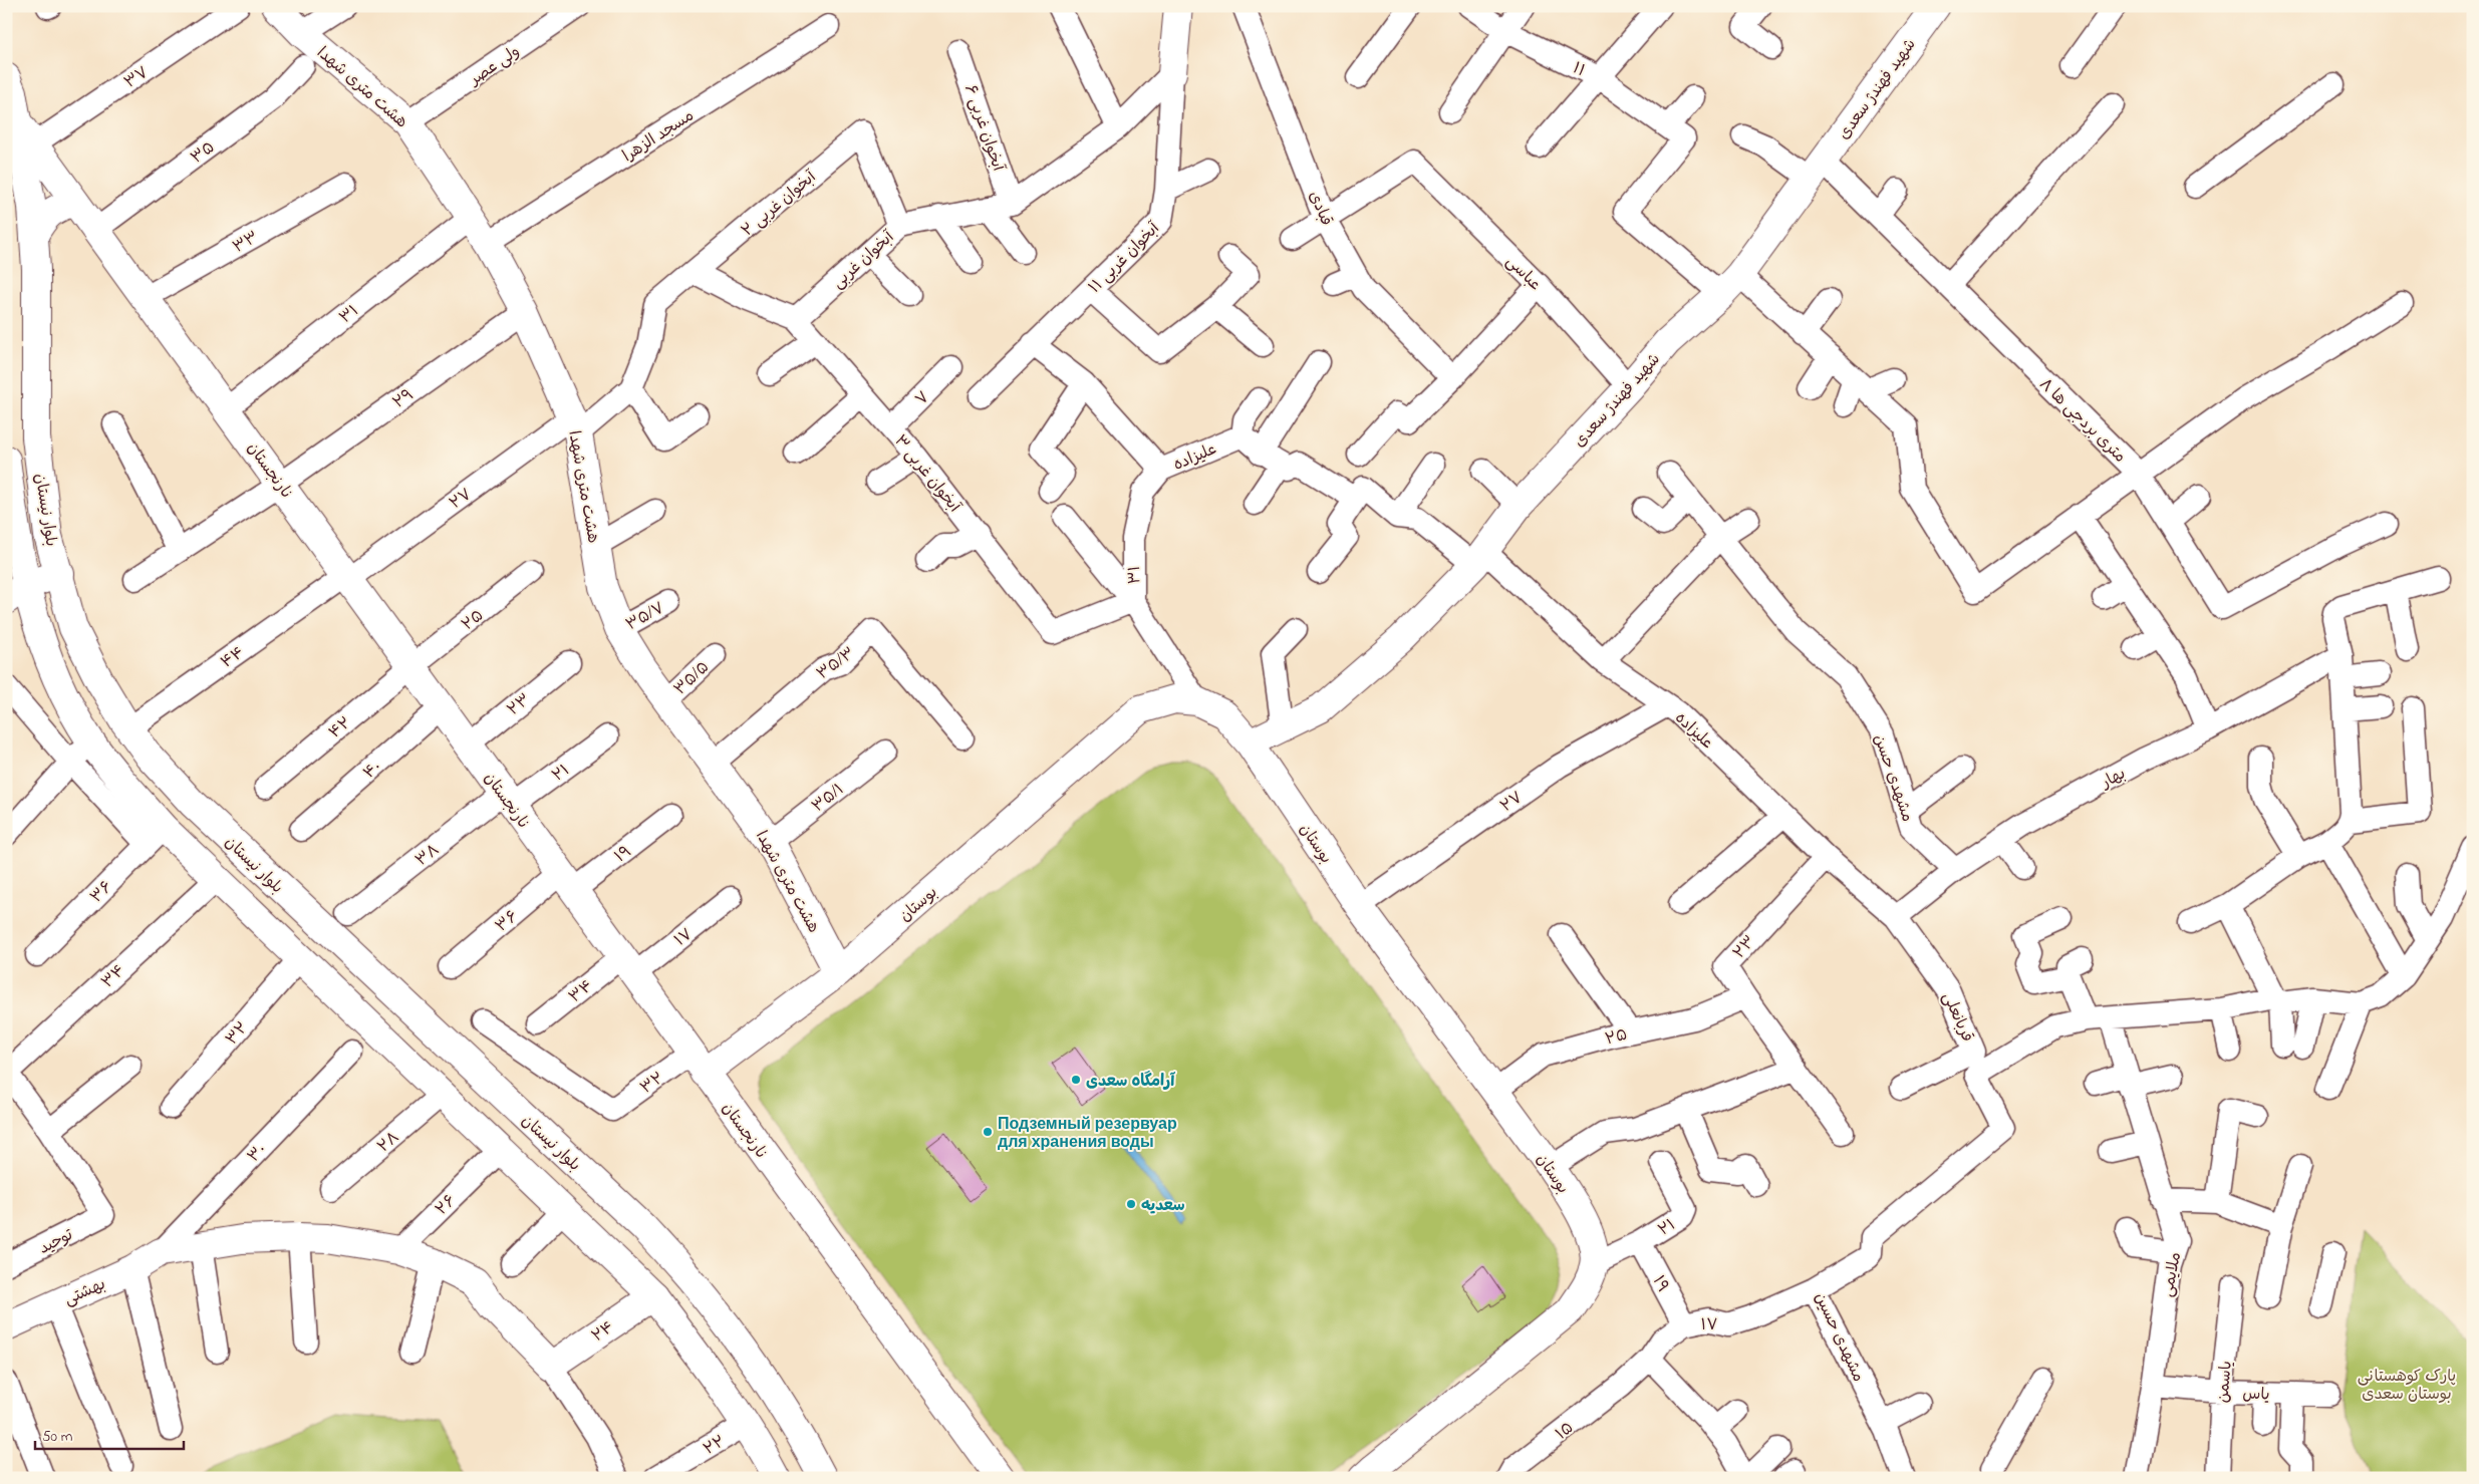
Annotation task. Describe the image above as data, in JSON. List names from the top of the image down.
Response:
{
  "streets": {
    "street": [
      "ولی عصر",
      "۱۱",
      "۳۷",
      "هشت متری شهدا",
      "شهید فهندژ سعدی",
      "آبخوان غربی ۶",
      "مسجد الزهرا",
      "۳۵",
      "آبخوان غربی ۲",
      "قبادی",
      "۳۳",
      "آبخوان غربی ۱۱",
      "آبخوان غربی",
      "عباسی",
      "۳۱",
      "۲۹",
      "۷",
      "۸ متری بردجی ها",
      "علیزاده",
      "نارنجستان",
      "آبخوان غربی ۳",
      "۲۷",
      "بلوار نیستان",
      "۳۵/۷",
      "۲۵",
      "۴۴",
      "۳۵/۳",
      "۳۵/۵",
      "۲۳",
      "۴۲",
      "۴۰",
      "۲۱",
      "بهار",
      "مشهدی حسن",
      "۳۵/۱",
      "بوستان",
      "۱۹",
      "۳۸",
      "۳۶",
      "۱۷",
      "۳۴",
      "قربانعلی",
      "۳۲",
      "۲۸",
      "۳۰",
      "۲۶",
      "توحید",
      "ملایمی",
      "بهشتی",
      "۲۴",
      "مشهدی حسین",
      "یاسمن",
      "یاس",
      "۱۵",
      "۲۲"
    ]
  },
  "crossings": [
    ["ولی عصر", "هشت متری شهدا"],
    ["۳۷", "نارنجستان"],
    ["هشت متری شهدا", "مسجد الزهرا"],
    ["هشت متری شهدا", "۳۱"],
    ["هشت متری شهدا", "۲۹"],
    ["هشت متری شهدا", "۲۷"],
    ["هشت متری شهدا", "۳۵/۷"],
    ["هشت متری شهدا", "۳۵/۳"],
    ["هشت متری شهدا", "۳۵/۵"],
    ["هشت متری شهدا", "۳۵/۱"],
    ["هشت متری شهدا", "بوستان"],
    ["شهید فهندژ سعدی", "عباسی"],
    ["شهید فهندژ سعدی", "۸ متری بردجی ها"],
    ["شهید فهندژ سعدی", "علیزاده"],
    ["شهید فهندژ سعدی", "بوستان"],
    ["آبخوان غربی ۶", "آبخوان غربی"],
    ["۳۵", "نارنجستان"],
    ["آبخوان غربی ۲", "آبخوان غربی"],
    ["قبادی", "عباسی"],
    ["۳۳", "نارنجستان"],
    ["آبخوان غربی ۱۱", "آبخوان غربی"],
    ["آبخوان غربی ۱۱", "علیزاده"],
    ["آبخوان غربی", "آبخوان غربی ۳"],
    ["۳۱", "علیزاده"],
    ["۳۱", "نارنجستان"],
    ["۳۱", "آبخوان غربی ۳"],
    ["۲۹", "نارنجستان"],
    ["۷", "آبخوان غربی ۳"],
    ["علیزاده", "۲۷"],
    ["علیزاده", "۲۳"],
    ["علیزاده", "بهار"],
    ["علیزاده", "قربانعلی"],
    ["نارنجستان", "۲۷"],
    ["نارنجستان", "بلوار نیستان"],
    ["نارنجستان", "۲۵"],
    ["نارنجستان", "۴۴"],
    ["نارنجستان", "۲۳"],
    ["نارنجستان", "۴۲"],
    ["نارنجستان", "۴۰"],
    ["نارنجستان", "۲۱"],
    ["نارنجستان", "بوستان"],
    ["نارنجستان", "۱۹"],
    ["نارنجستان", "۳۸"],
    ["نارنجستان", "۳۶"],
    ["نارنجستان", "۱۷"],
    ["نارنجستان", "۳۴"],
    ["نارنجستان", "۳۲"],
    ["۲۷", "۴۴"],
    ["۲۷", "بوستان"],
    ["بلوار نیستان", "۴۴"],
    ["بلوار نیستان", "۳۶"],
    ["بلوار نیستان", "۳۴"],
    ["بلوار نیستان", "۳۲"],
    ["بلوار نیستان", "۲۸"],
    ["بلوار نیستان", "۲۴"],
    ["بلوار نیستان", "۲۲"],
    ["۲۵", "۲۳"],
    ["۲۵", "۴۲"],
    ["۲۵", "بوستان"],
    ["۲۱", "بوستان"],
    ["۲۱", "۱۹"],
    ["۲۱", "۳۸"],
    ["بهار", "مشهدی حسن"],
    ["بهار", "قربانعلی"],
    ["بوستان", "۳۲"],
    ["۱۹", "۳۶"],
    ["۱۹", "۱۷"],
    ["۱۷", "۳۴"],
    ["۱۷", "مشهدی حسین"],
    ["۱۷", "۱۵"],
    ["۳۰", "بهشتی"],
    ["ملایمی", "یاس"],
    ["یاسمن", "یاس"]
  ],
  "parks": ["پارک کوهستانی بوستان سعدی"],
  "places": ["آرامگاه سعدی", "Подземный резервуар для хранения воды", "سعدیه"],
  "scale_bar": "50 m"
}
